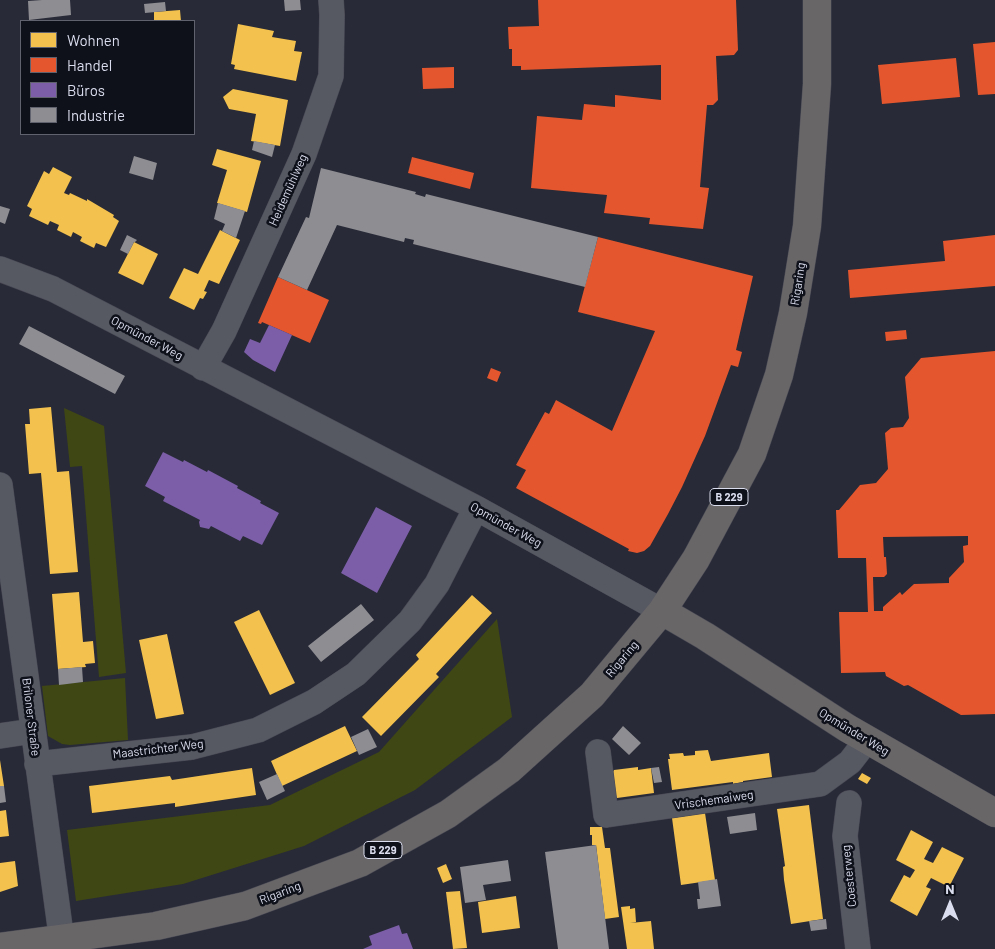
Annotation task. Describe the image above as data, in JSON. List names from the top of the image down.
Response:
{
  "streets": {
    "main road": ["Rigaring", "Opmünder Weg", "B 229"],
    "street": [
      "Heidemühlweg",
      "Briloner Straße",
      "Maastrichter Weg",
      "Vrischemaiweg",
      "Coesterweg"
    ]
  },
  "crossings": [
    ["Heidemühlweg", "Opmünder Weg"],
    ["Rigaring", "Opmünder Weg"],
    ["Rigaring", "Briloner Straße"],
    ["Opmünder Weg", "Maastrichter Weg"],
    ["Opmünder Weg", "Vrischemaiweg"],
    ["Briloner Straße", "Maastrichter Weg"]
  ],
  "legend": [
    "Wohnen",
    "Handel",
    "Büros",
    "Industrie"
  ],
  "north": "top"
}
